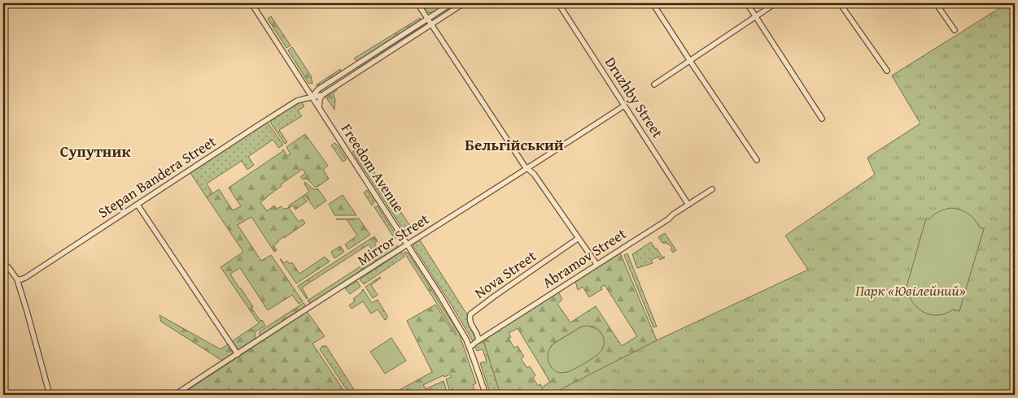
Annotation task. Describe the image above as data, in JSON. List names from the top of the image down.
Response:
{
  "streets": {
    "street": [
      "Druzhby Street",
      "Freedom Avenue",
      "Stepan Bandera Street",
      "Mirror Street",
      "Abramov Street",
      "Nova Street"
    ]
  },
  "crossings": [
    ["Druzhby Street", "Mirror Street"],
    ["Druzhby Street", "Abramov Street"],
    ["Freedom Avenue", "Stepan Bandera Street"],
    ["Freedom Avenue", "Mirror Street"],
    ["Freedom Avenue", "Abramov Street"],
    ["Abramov Street", "Nova Street"]
  ],
  "districts": ["Бельгійський", "Супутник"],
  "parks": ["Парк «Ювілейний»"]
}
